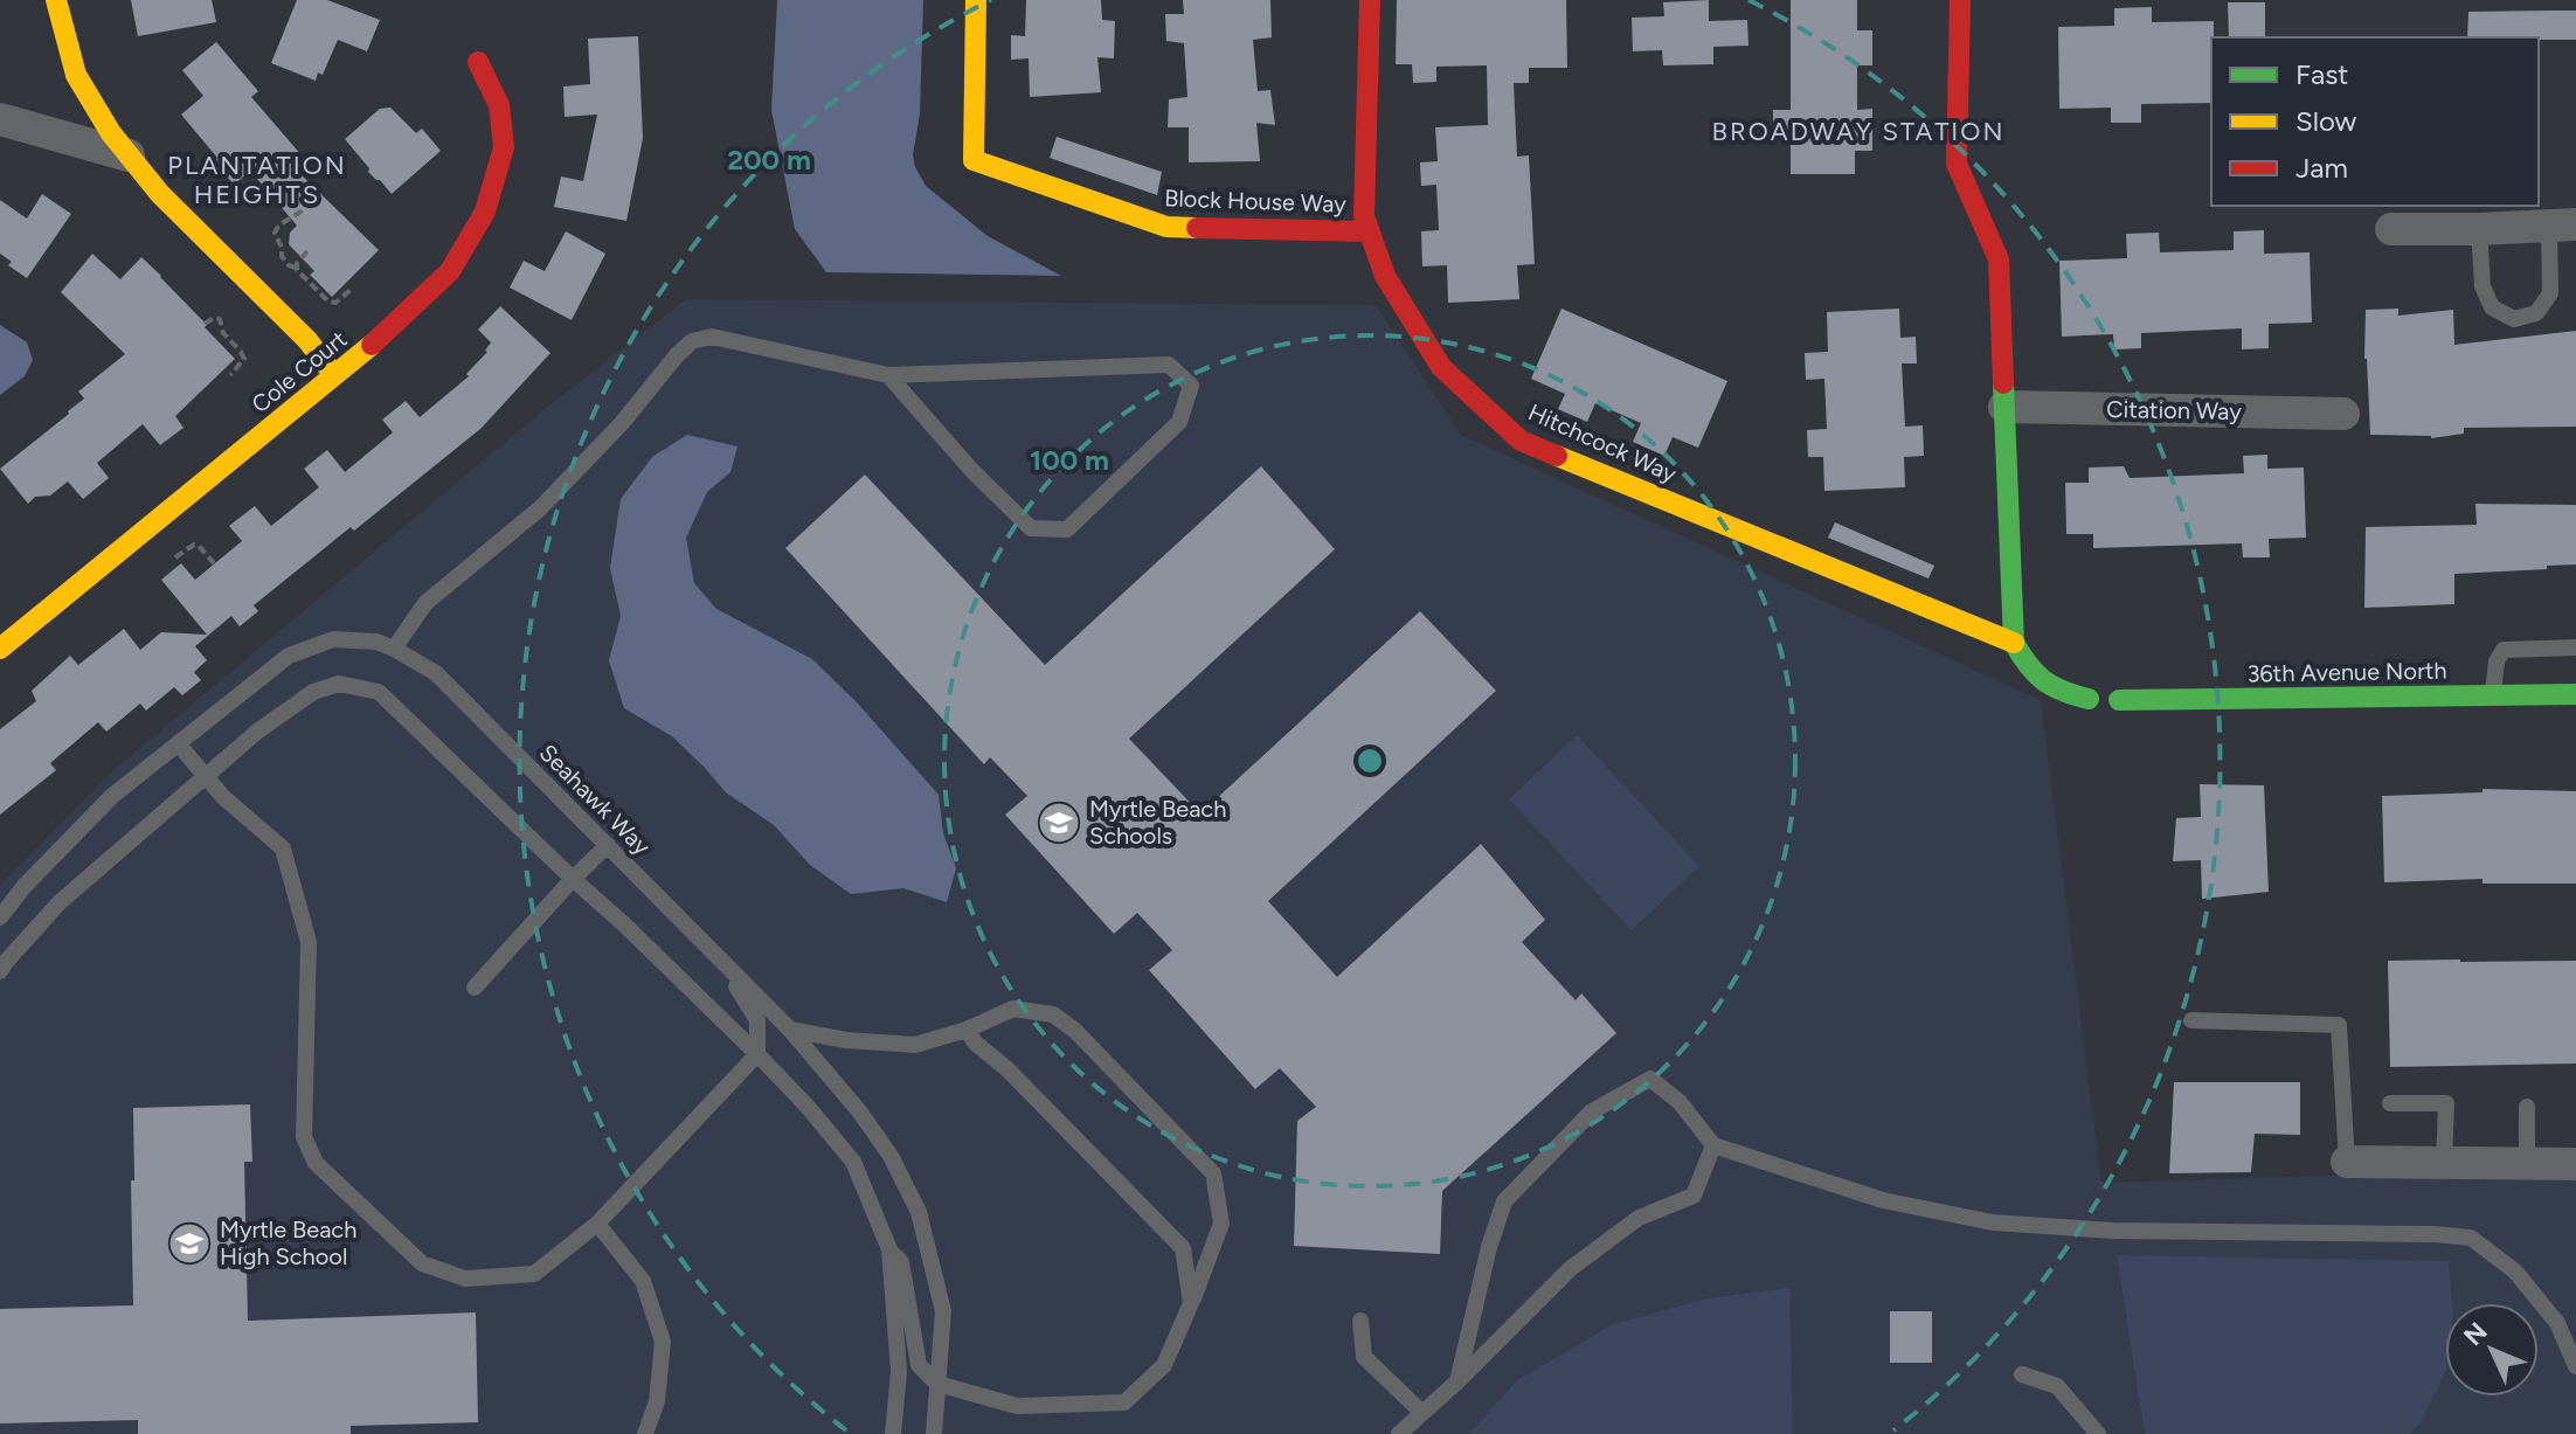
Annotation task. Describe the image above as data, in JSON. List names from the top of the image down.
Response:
{
  "streets": {
    "street": [
      "Block House Way",
      "Cole Court",
      "Citation Way",
      "Hitchcock Way",
      "36th Avenue North"
    ],
    "lane": ["Seahawk Way"]
  },
  "crossings": [
    ["Block House Way", "Hitchcock Way"]
  ],
  "districts": ["BROADWAY STATION", "PLANTATION HEIGHTS"],
  "places": {
    "school or university": ["Myrtle Beach Schools", "Myrtle Beach High School"]
  },
  "legend": ["Fast", "Slow", "Jam"],
  "north": "top left",
  "rings": ["200 m", "100 m"]
}
